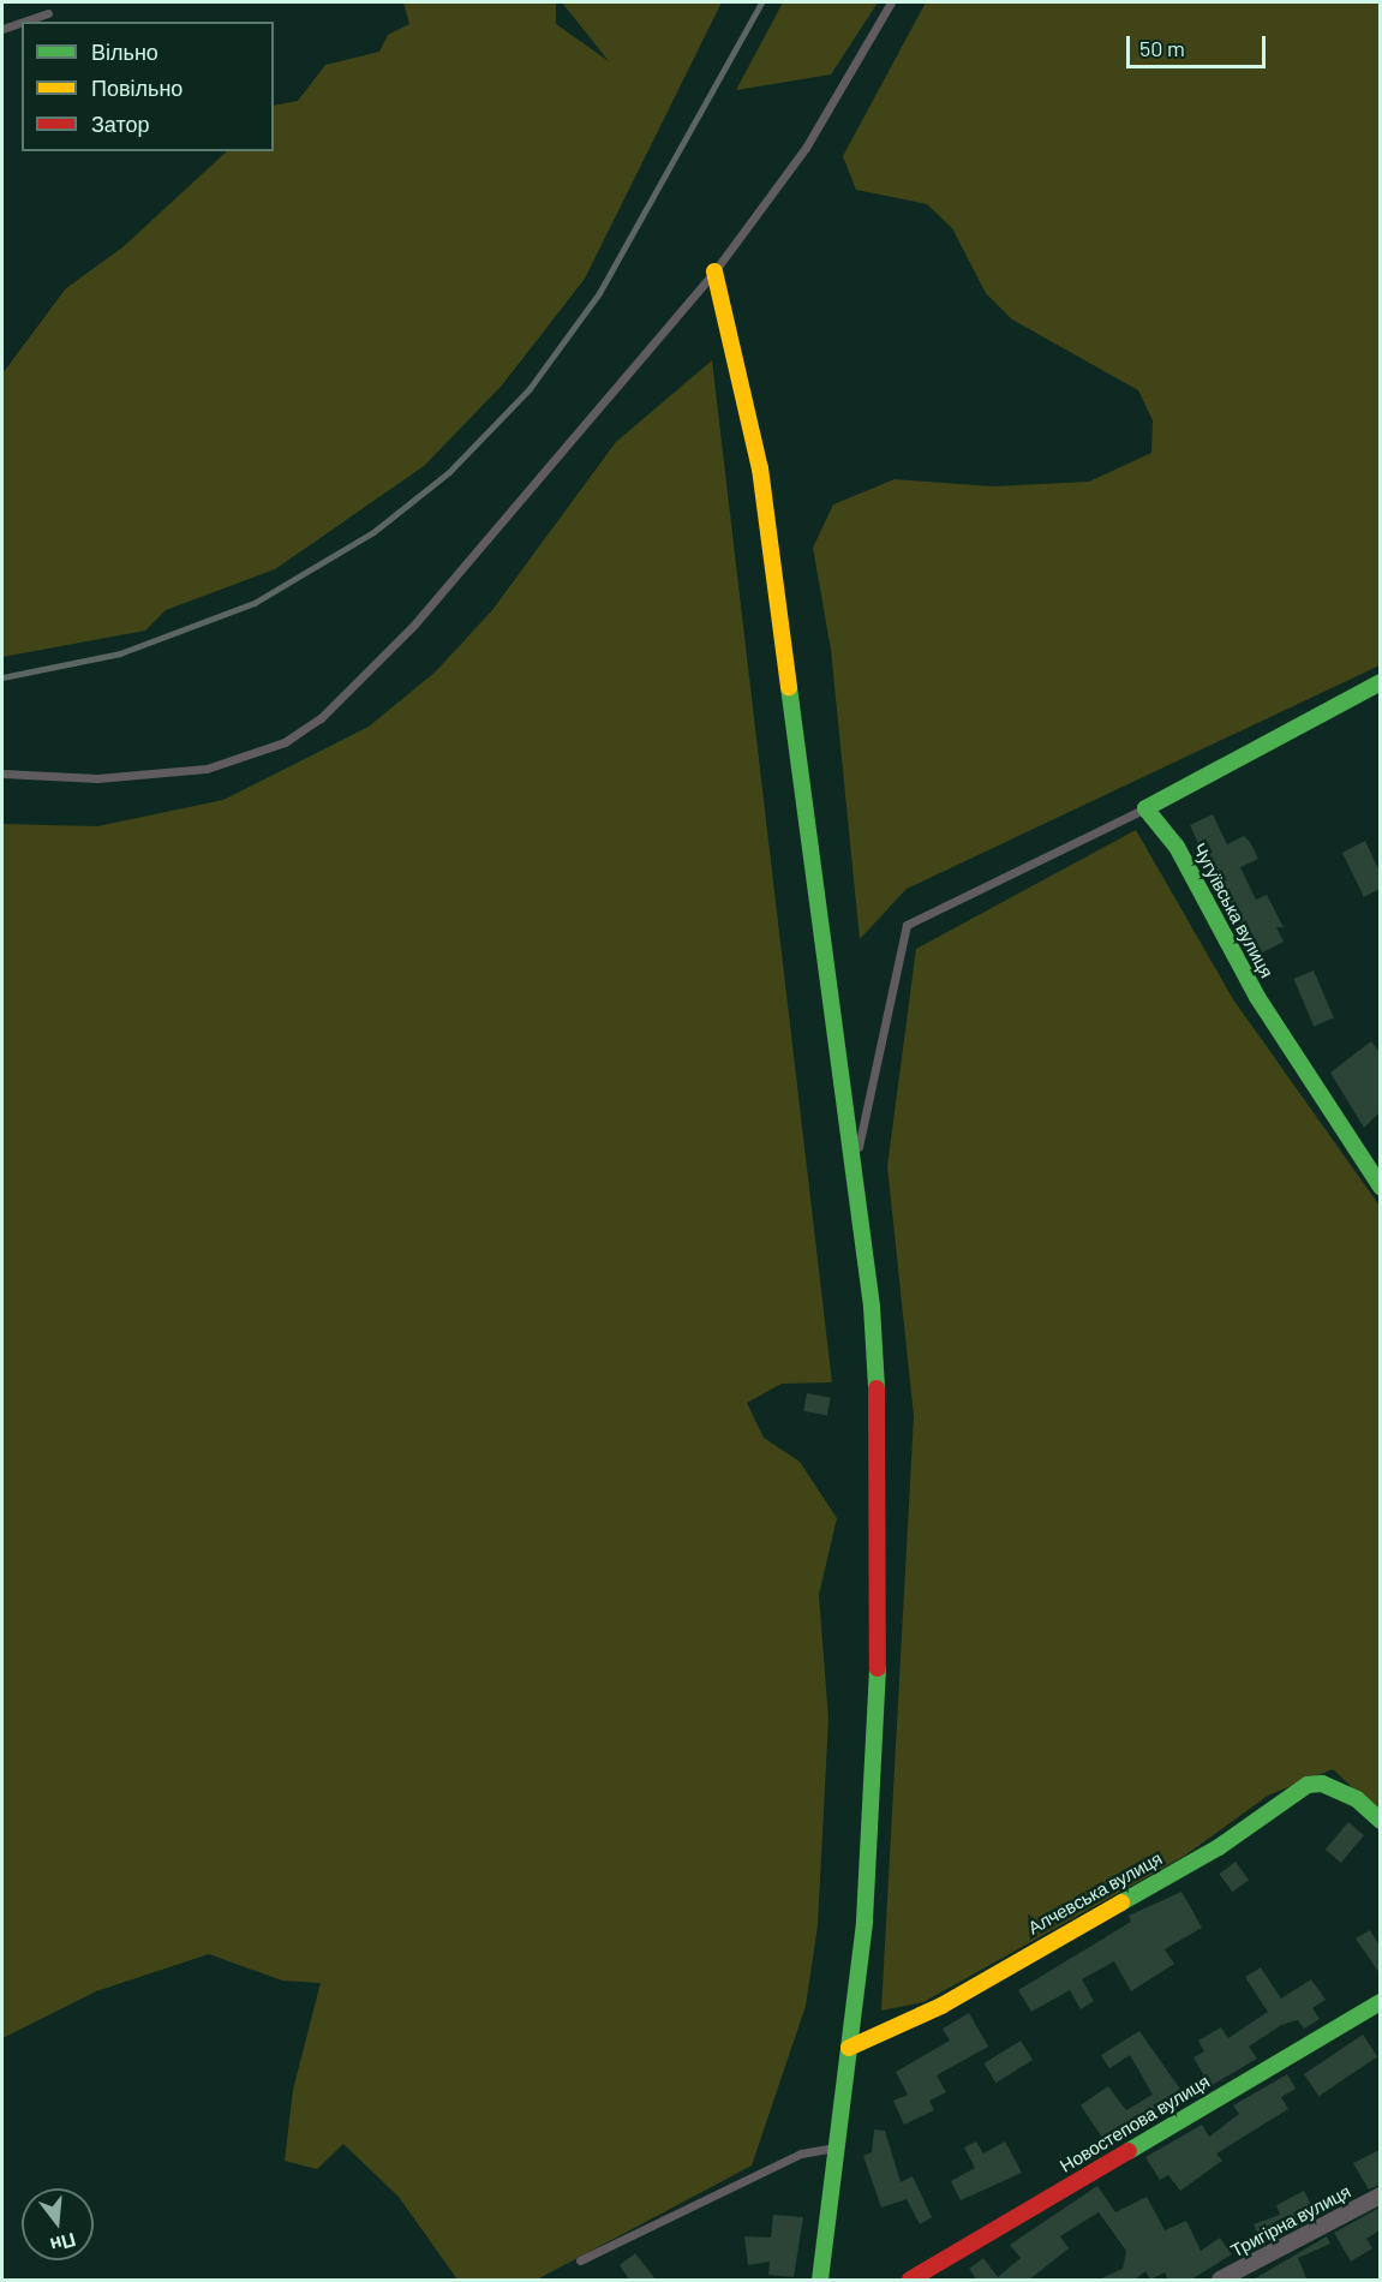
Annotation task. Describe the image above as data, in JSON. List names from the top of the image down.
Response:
{
  "streets": {
    "street": [
      "Чугуївська вулиця",
      "Алчевська вулиця",
      "Новостепова вулиця",
      "Тригірна вулиця"
    ]
  },
  "legend": ["Вільно", "Повільно", "Затор"],
  "scale_bar": "50 m",
  "north": "bottom"
}
